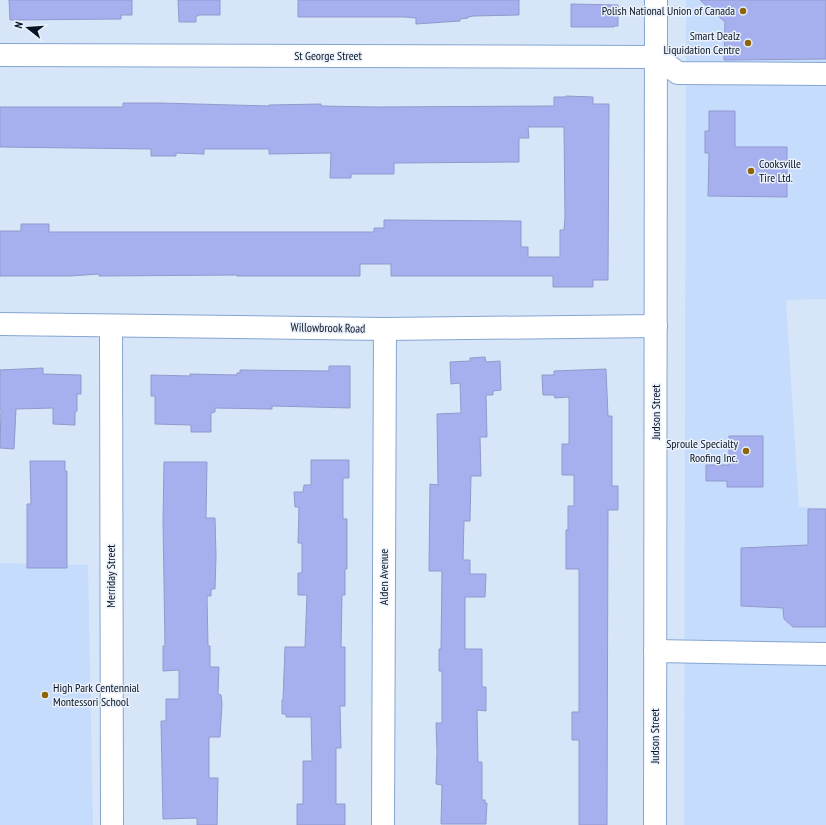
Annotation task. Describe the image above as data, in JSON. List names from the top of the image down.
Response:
{
  "streets": {
    "street": [
      "St George Street",
      "Willowbrook Road",
      "Judson Street",
      "Merriday Street",
      "Alden Avenue"
    ]
  },
  "crossings": [
    ["St George Street", "Judson Street"],
    ["Willowbrook Road", "Judson Street"],
    ["Willowbrook Road", "Merriday Street"],
    ["Willowbrook Road", "Alden Avenue"]
  ],
  "places": [
    "Polish National Union of Canada",
    "Smart Dealz Liquidation Centre",
    "Cooksville Tire Ltd.",
    "Sproule Specialty Roofing Inc.",
    "High Park Centennial Montessori School"
  ],
  "north": "left"
}
